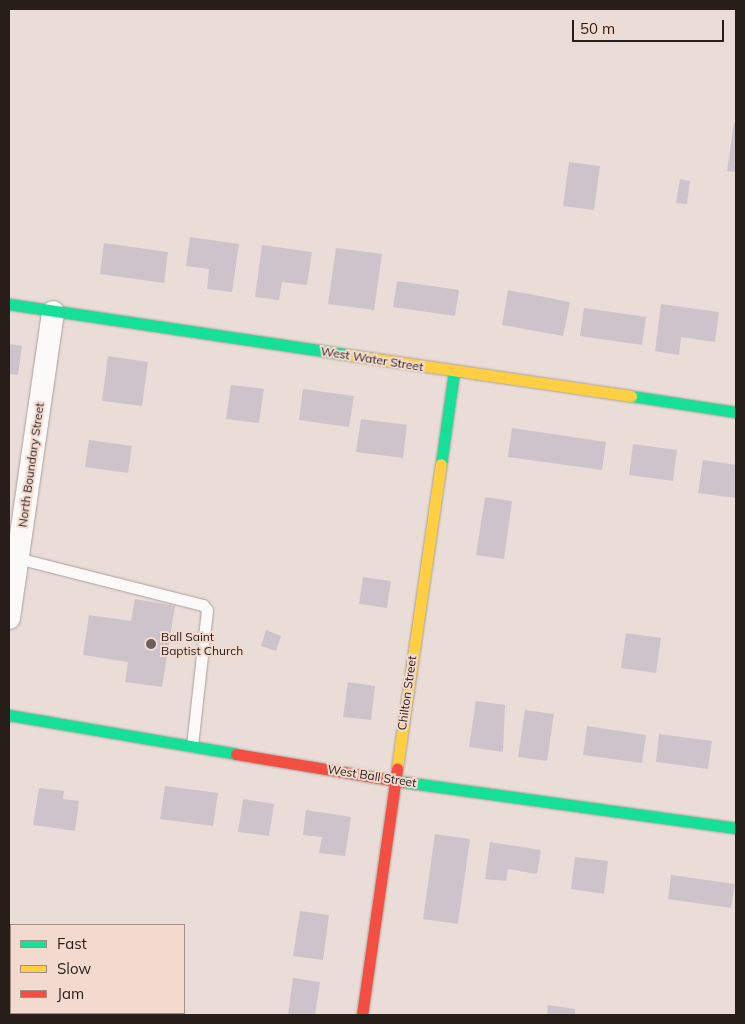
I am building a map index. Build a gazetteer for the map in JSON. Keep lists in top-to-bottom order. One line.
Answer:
{"streets":{"street":["West Water Street","North Boundary Street","Chilton Street","West Ball Street"]},"crossings":[["West Water Street","North Boundary Street"],["West Water Street","Chilton Street"],["Chilton Street","West Ball Street"]],"places":["Ball Saint Baptist Church"],"legend":["Fast","Slow","Jam"],"scale_bar":"50 m"}
